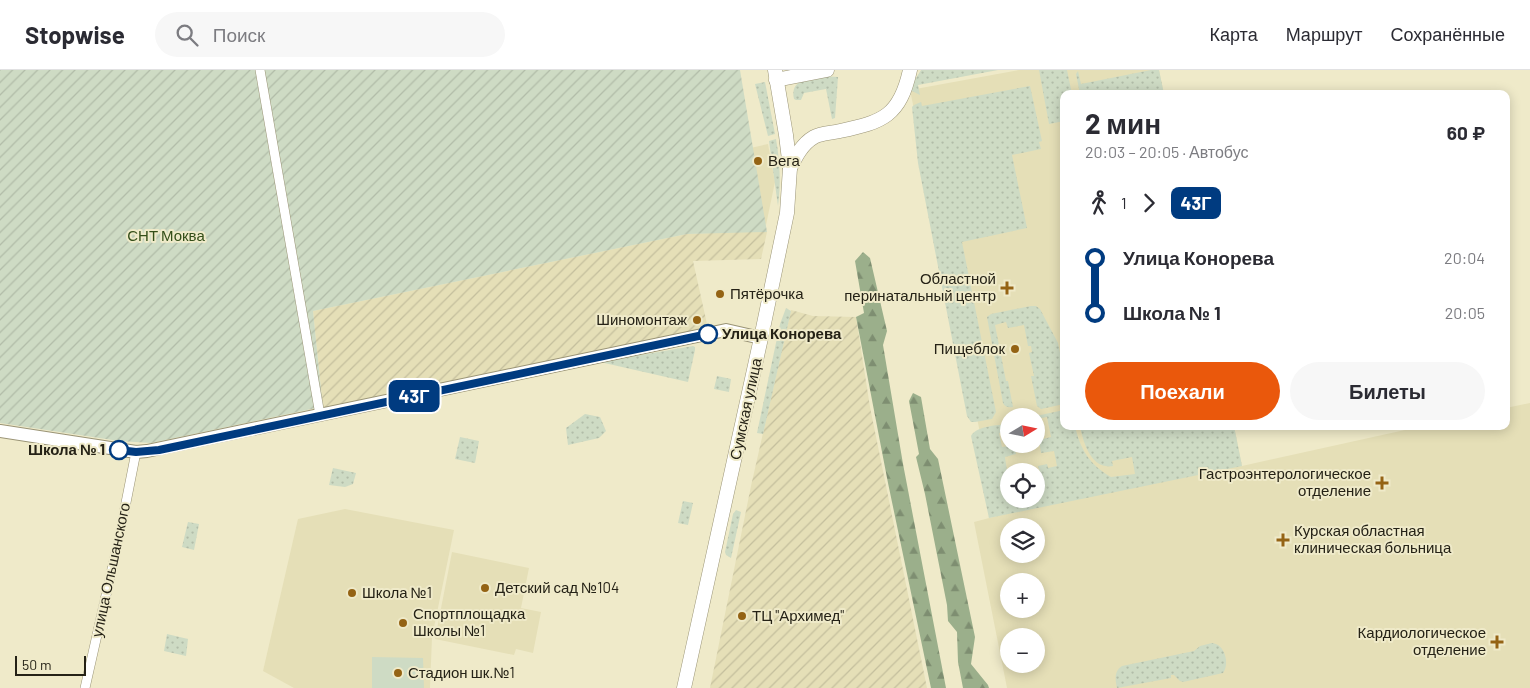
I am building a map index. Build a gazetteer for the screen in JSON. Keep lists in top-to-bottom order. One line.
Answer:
{"streets":{"main road":["Сумская улица"],"street":["улица Ольшанского"]},"parks":["СНТ Моква"],"places":{"other":["Вега","Пятёрочка","Шиномонтаж","Улица Конорева","Пищеблок","Школа № 1","Детский сад №104","Школа №1","ТЦ \"Архимед\"","Спортплощадка Школы №1","Стадион шк.№1"],"health":["Областной перинатальный центр","Гастроэнтерологическое отделение","Курская областная клиническая больница","Кардиологическое отделение"]},"lines":["bus line 43Г"],"scale_bar":"50 m","north":"right","page":{"header":"Stopwise","search":"Поиск","nav":["Карта","Маршрут","Сохранённые"],"on_map":"43Г","heading":["2 мин","20:03 – 20:05 · Автобус","60 ₽"],"legs":["1","43Г"],"list":[{"name":"Улица Конорева","value":"20:04"},{"name":"Школа № 1","value":"20:05"}],"buttons":["Поехали","Билеты"],"map_buttons":["+","−"],"scale":"50 m"}}
